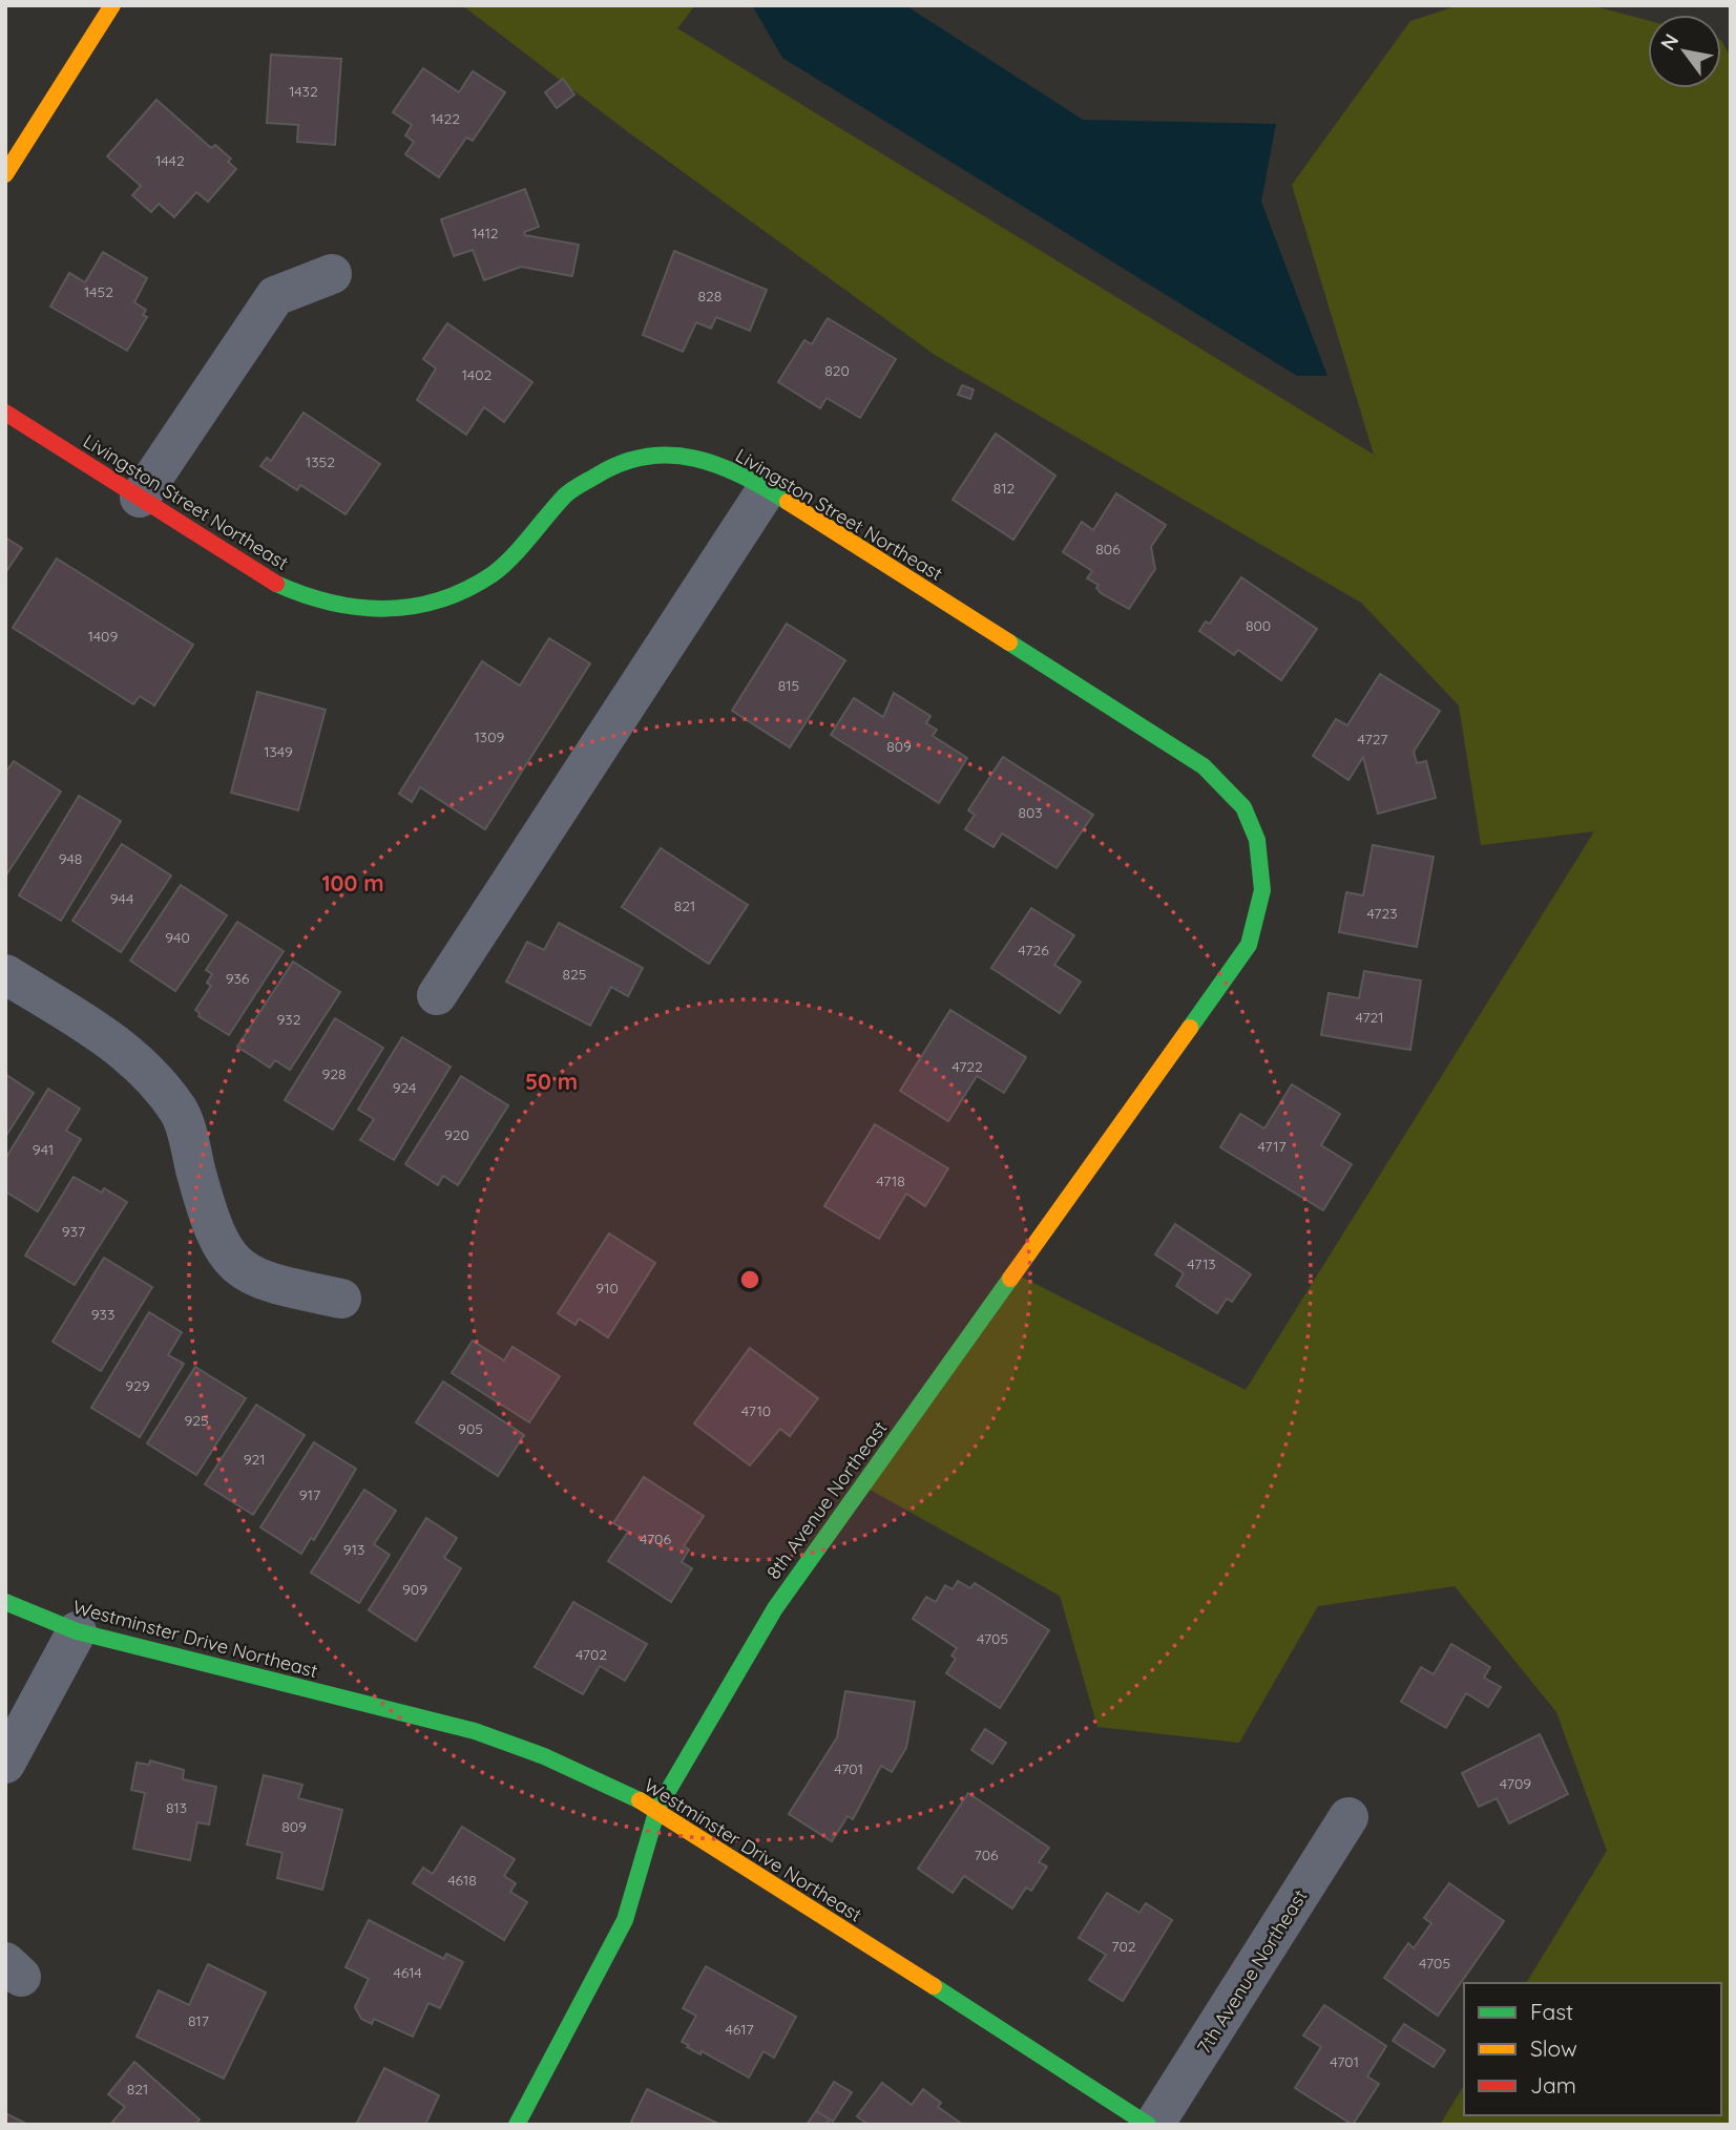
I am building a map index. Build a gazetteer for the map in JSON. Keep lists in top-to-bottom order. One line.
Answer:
{"streets":{"street":["Livingston Street Northeast","8th Avenue Northeast","Westminster Drive Northeast","7th Avenue Northeast"]},"crossings":[["Livingston Street Northeast","8th Avenue Northeast"],["8th Avenue Northeast","Westminster Drive Northeast"]],"house_numbers":["1432","1422","1442","1412","1452","828","820","1402","1352","812","806","800","1409","815","1309","4727","809","1349","803","948","944","821","4723","940","4726","825","936","4721","932","4722","928","924","920","4717","941","4718","937","4713","910","933","929","4710","925","905","921","917","4706","913","909","4705","4702","4701","4709","813","809","706","4618","702","4705","4614","817","4617","4701","821"],"legend":["Fast","Slow","Jam"],"north":"top left","rings":["100 m","50 m"]}
